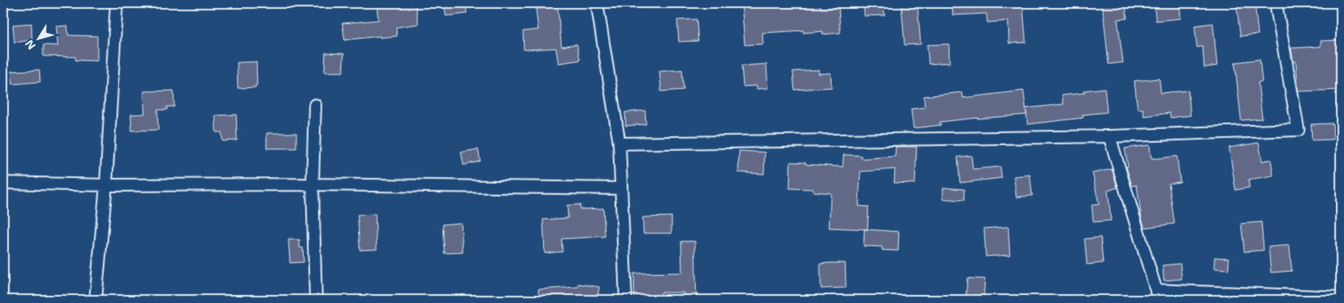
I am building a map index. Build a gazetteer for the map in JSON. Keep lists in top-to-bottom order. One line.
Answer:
{"north":"bottom left"}
